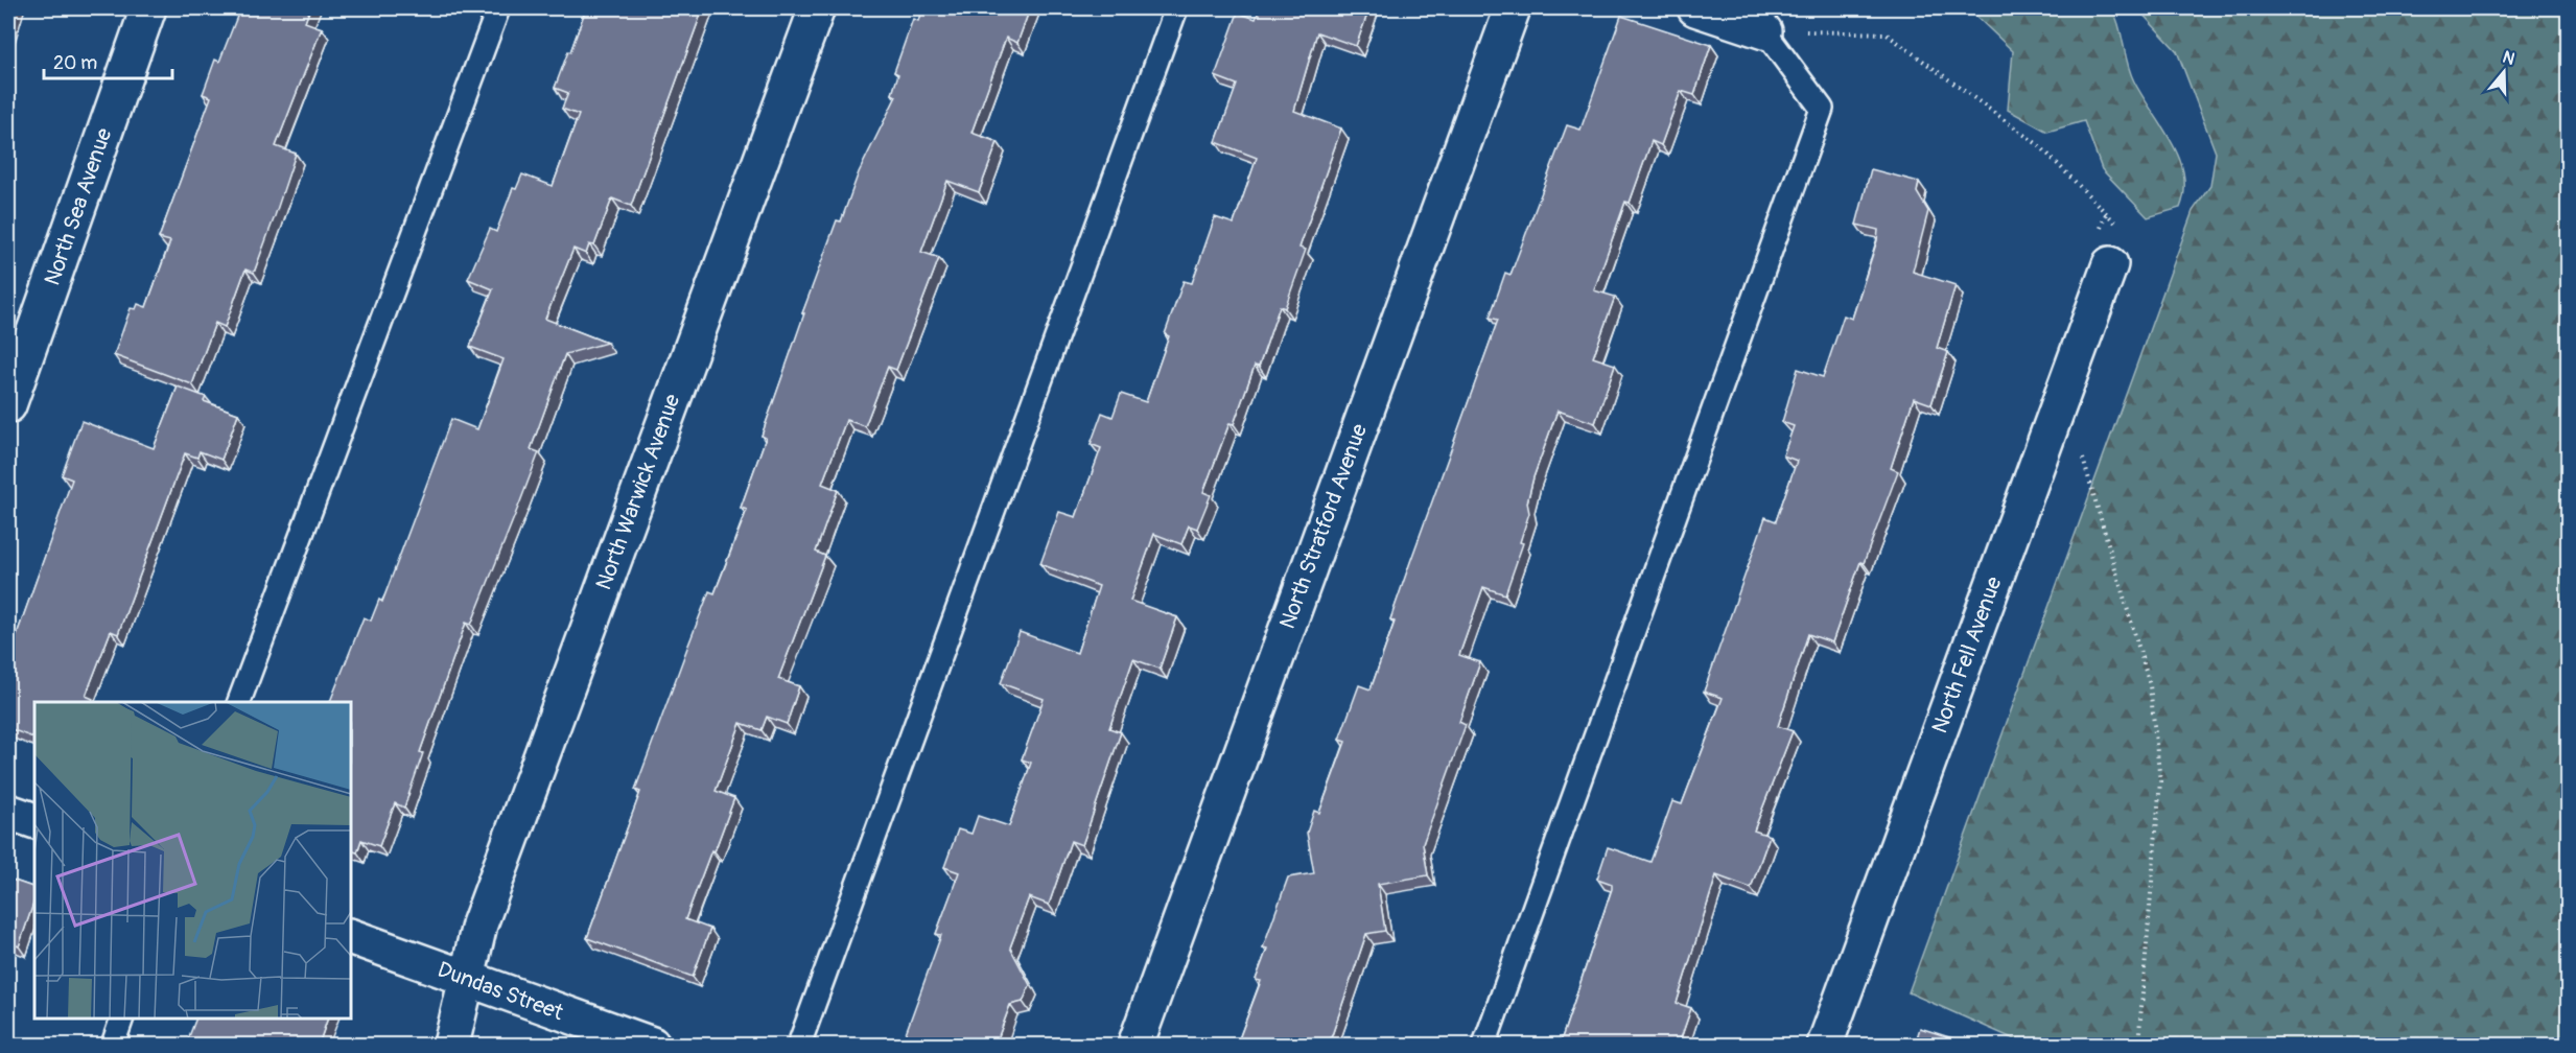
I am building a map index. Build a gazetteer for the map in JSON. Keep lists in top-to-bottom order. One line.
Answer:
{"streets":{"street":["North Sea Avenue","North Warwick Avenue","North Stratford Avenue","North Fell Avenue","Dundas Street"]},"crossings":[["North Warwick Avenue","Dundas Street"]],"scale_bar":"20 m","north":"top"}
